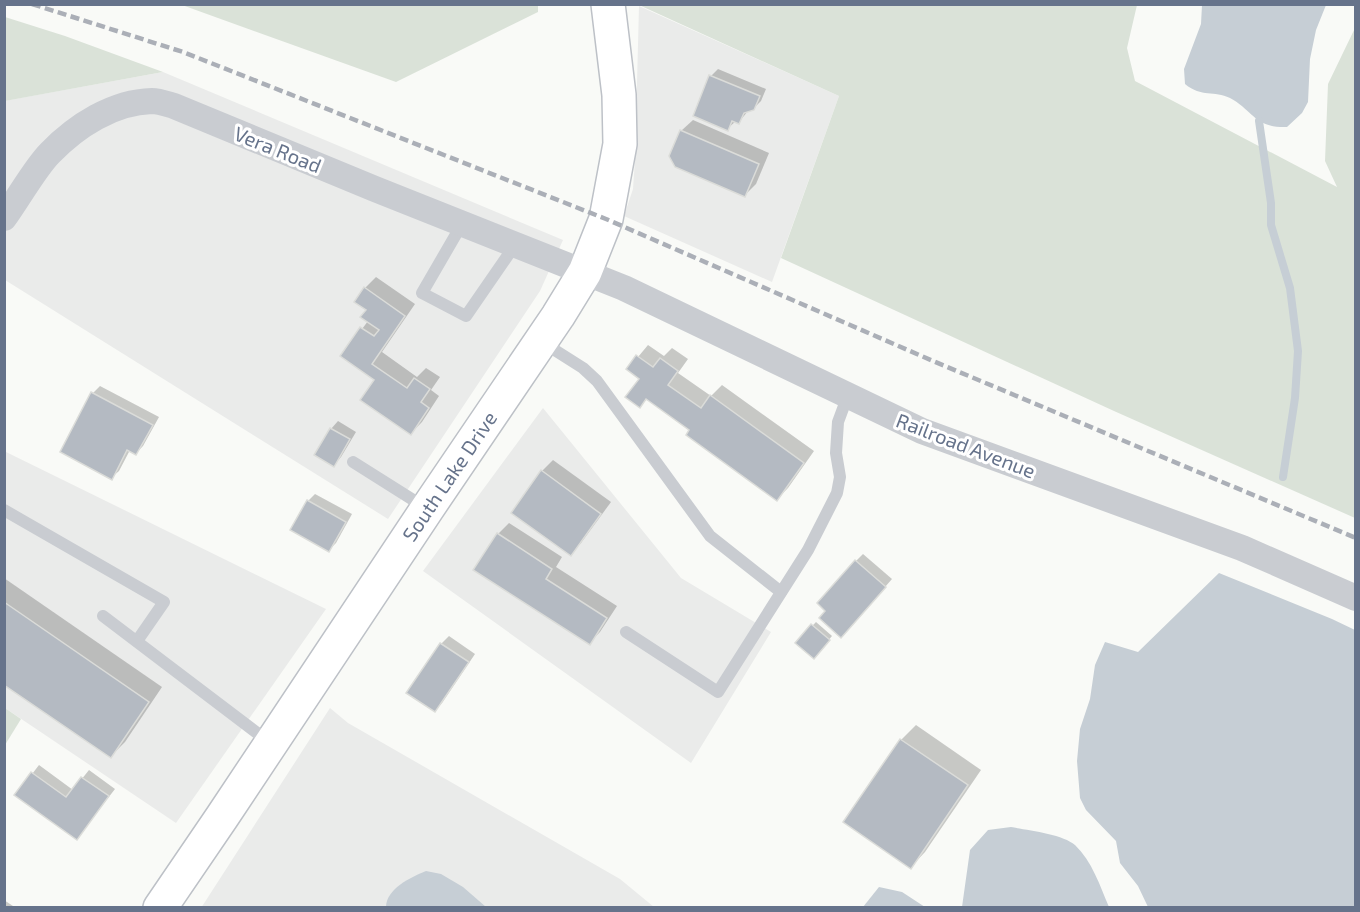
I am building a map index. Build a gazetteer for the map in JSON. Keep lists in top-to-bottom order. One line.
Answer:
{"streets":{"main road":["South Lake Drive"],"street":["Vera Road","Railroad Avenue"]},"crossings":[["Vera Road","Railroad Avenue"],["Vera Road","South Lake Drive"],["Railroad Avenue","South Lake Drive"]]}
